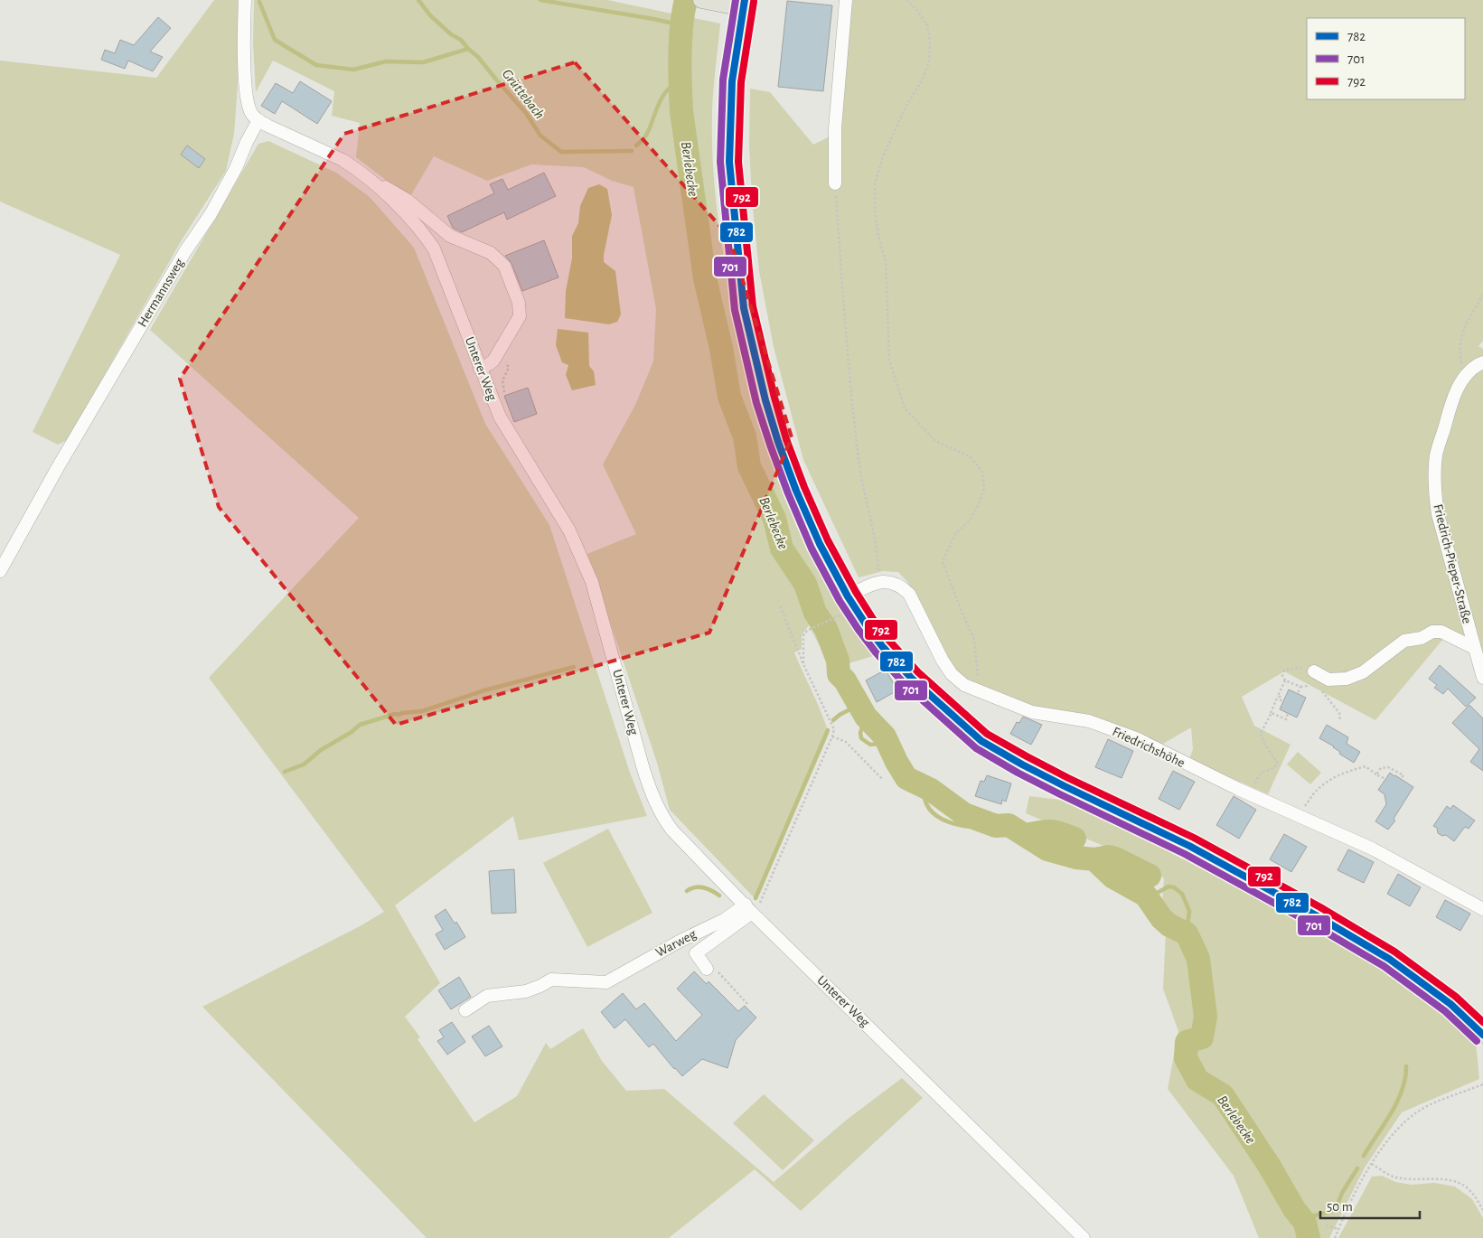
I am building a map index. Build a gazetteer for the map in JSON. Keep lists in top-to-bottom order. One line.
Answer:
{"streets":{"street":["Hermannsweg","Unterer Weg","Friedrich-Pieper-Straße","Friedrichshöhe","Warweg"]},"crossings":[["Hermannsweg","Unterer Weg"],["Unterer Weg","Warweg"]],"water":["Grüttebach","Berlebecke"],"lines":["transit line 782","transit line 701","transit line 792"],"legend":["782","701","792"],"scale_bar":"50 m"}
